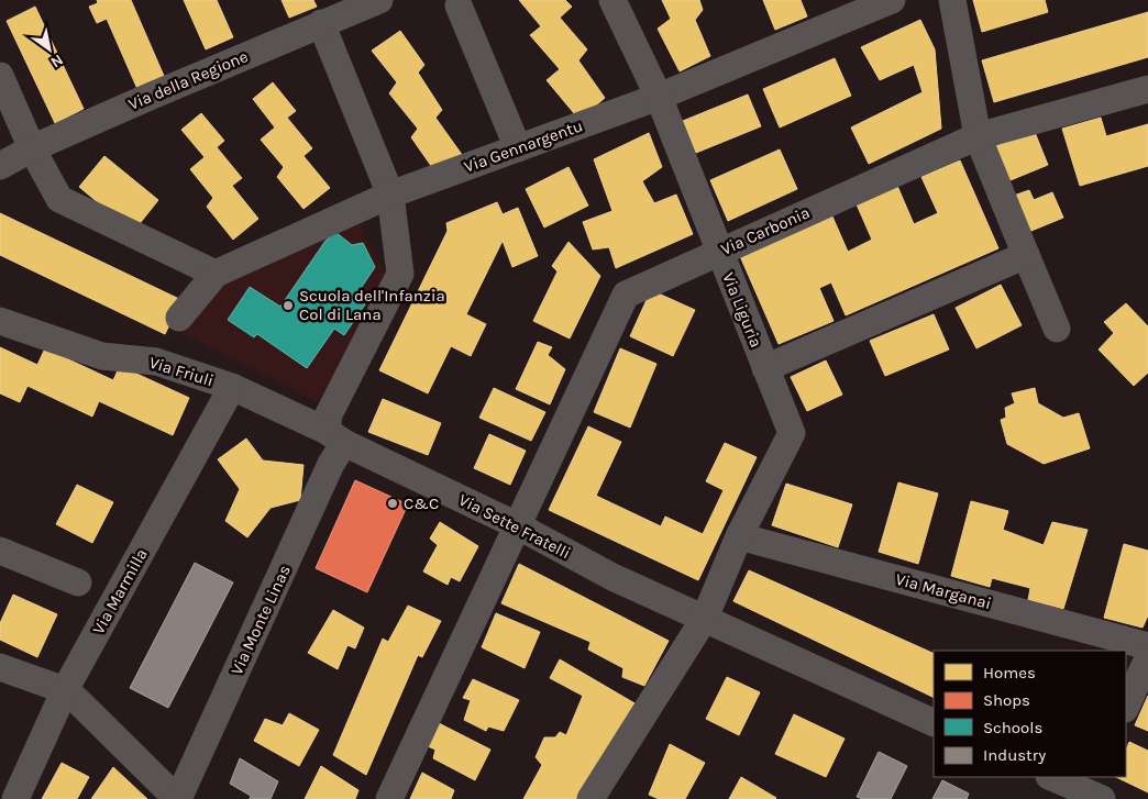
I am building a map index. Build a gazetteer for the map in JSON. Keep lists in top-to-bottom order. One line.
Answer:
{"streets":{"street":["Via della Regione","Via Gennargentu","Via Carbonia","Via Liguria","Via Friuli","Via Sette Fratelli","Via Marmilla","Via Marganai","Via Monte Linas"]},"crossings":[["Via Gennargentu","Via Liguria"],["Via Carbonia","Via Liguria"],["Via Carbonia","Via Sette Fratelli"],["Via Liguria","Via Sette Fratelli"],["Via Liguria","Via Marganai"],["Via Friuli","Via Sette Fratelli"],["Via Friuli","Via Marmilla"],["Via Friuli","Via Monte Linas"],["Via Sette Fratelli","Via Monte Linas"]],"places":["Scuola dell'Infanzia Col di Lana","C&C"],"legend":["Homes","Shops","Schools","Industry"],"north":"bottom right"}
